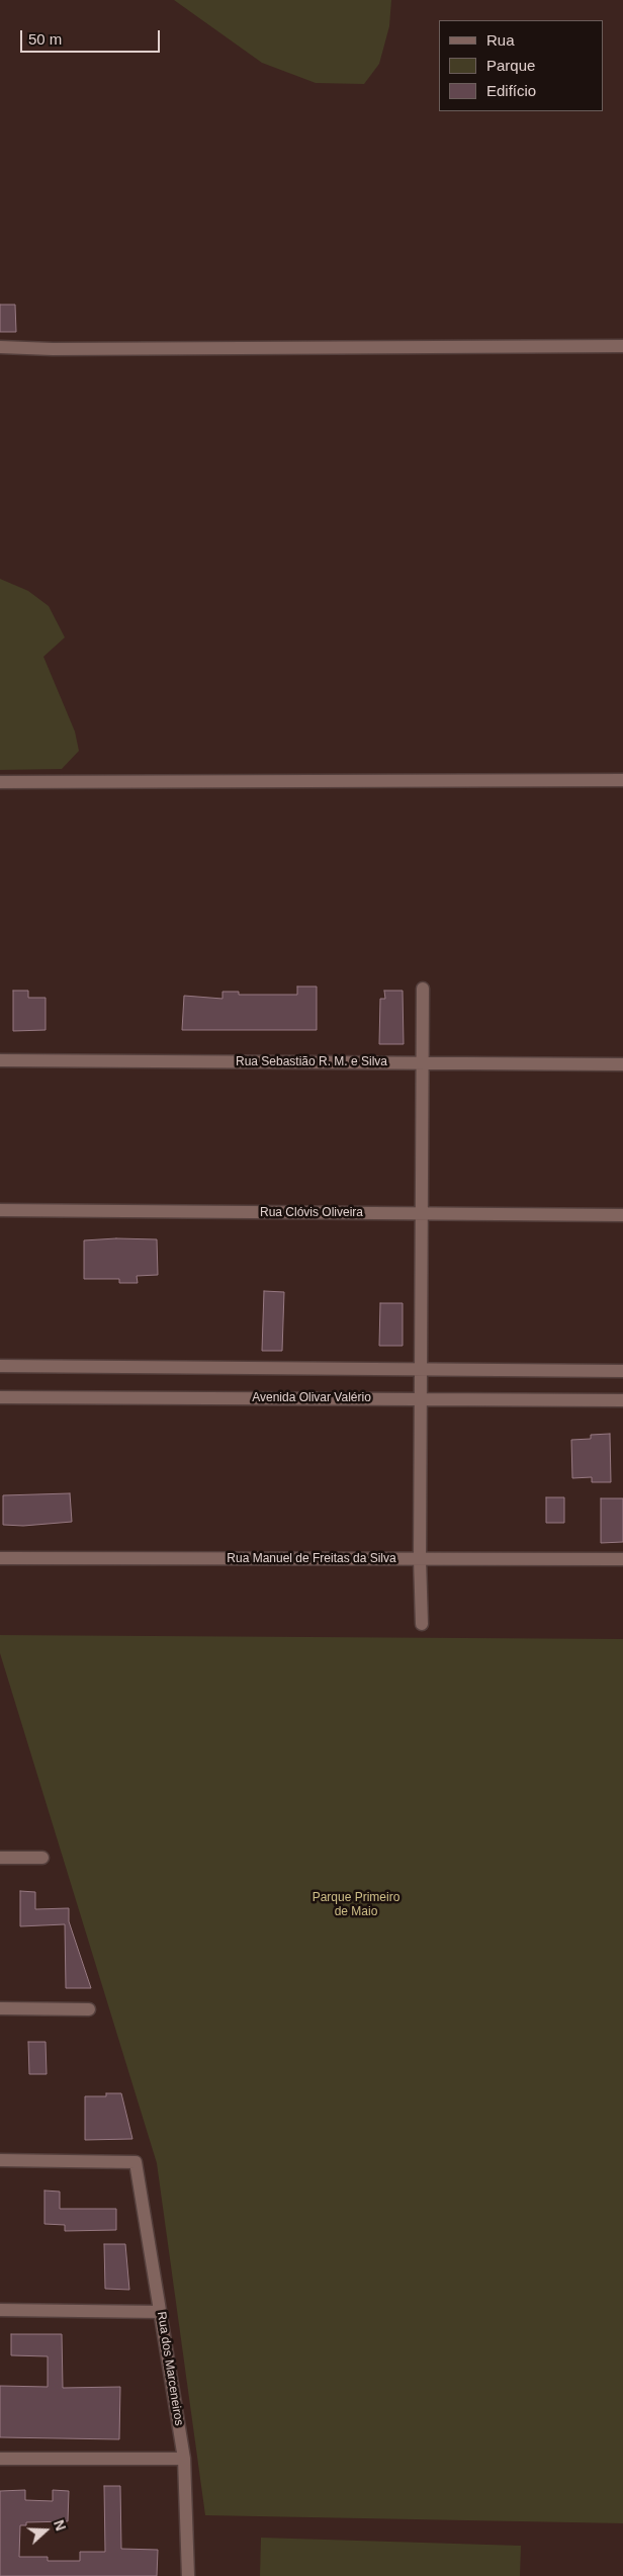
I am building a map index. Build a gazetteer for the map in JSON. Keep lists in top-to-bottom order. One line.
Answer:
{"streets":{"street":["Rua Sebastião R. M. e Silva","Rua Clóvis Oliveira","Avenida Olivar Valério","Rua Manuel de Freitas da Silva","Rua dos Marceneiros"]},"parks":["Parque Primeiro de Maio"],"legend":["Rua","Parque","Edifício"],"scale_bar":"50 m","north":"right"}
